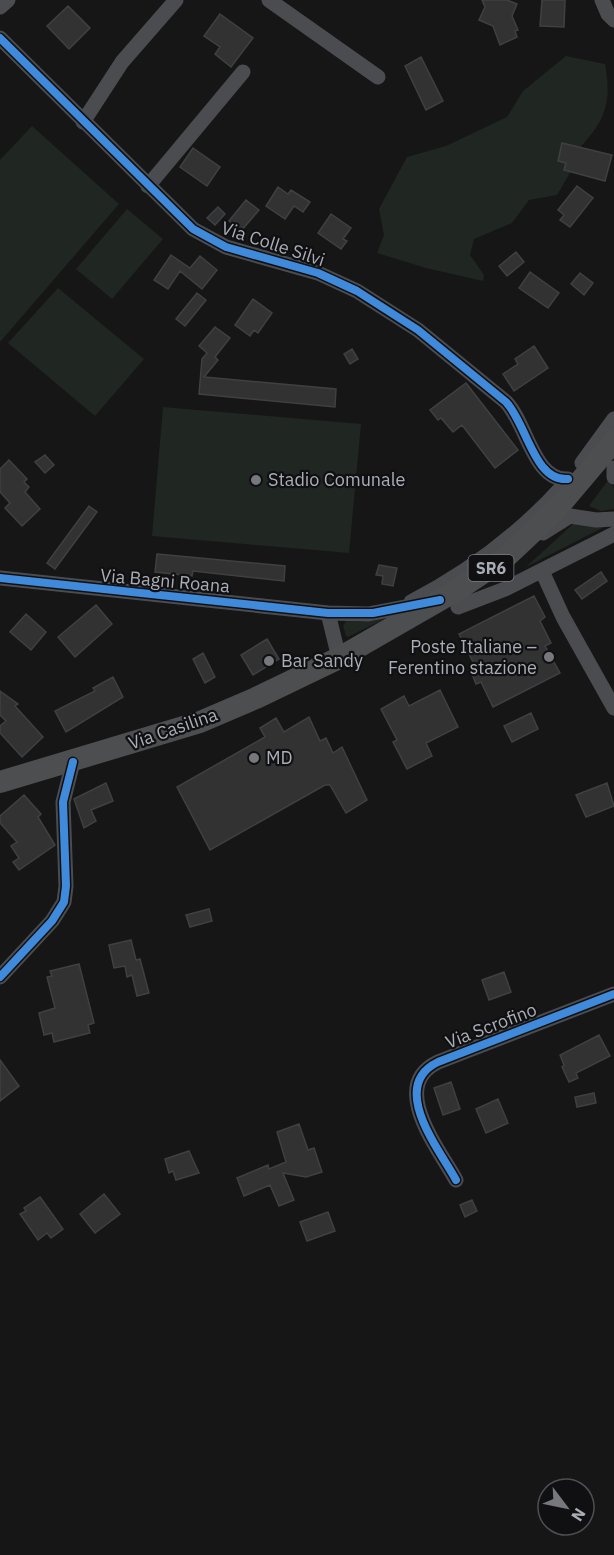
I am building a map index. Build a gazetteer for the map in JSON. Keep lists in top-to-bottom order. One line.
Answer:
{"streets":{"main road":["SR6","Via Casilina"],"street":["Via Colle Silvi","Via Bagni Roana","Via Scrofino"]},"crossings":[["Via Bagni Roana","Via Casilina"]],"places":["Stadio Comunale","Poste Italiane – Ferentino stazione","Bar Sandy","MD"],"north":"bottom right"}
